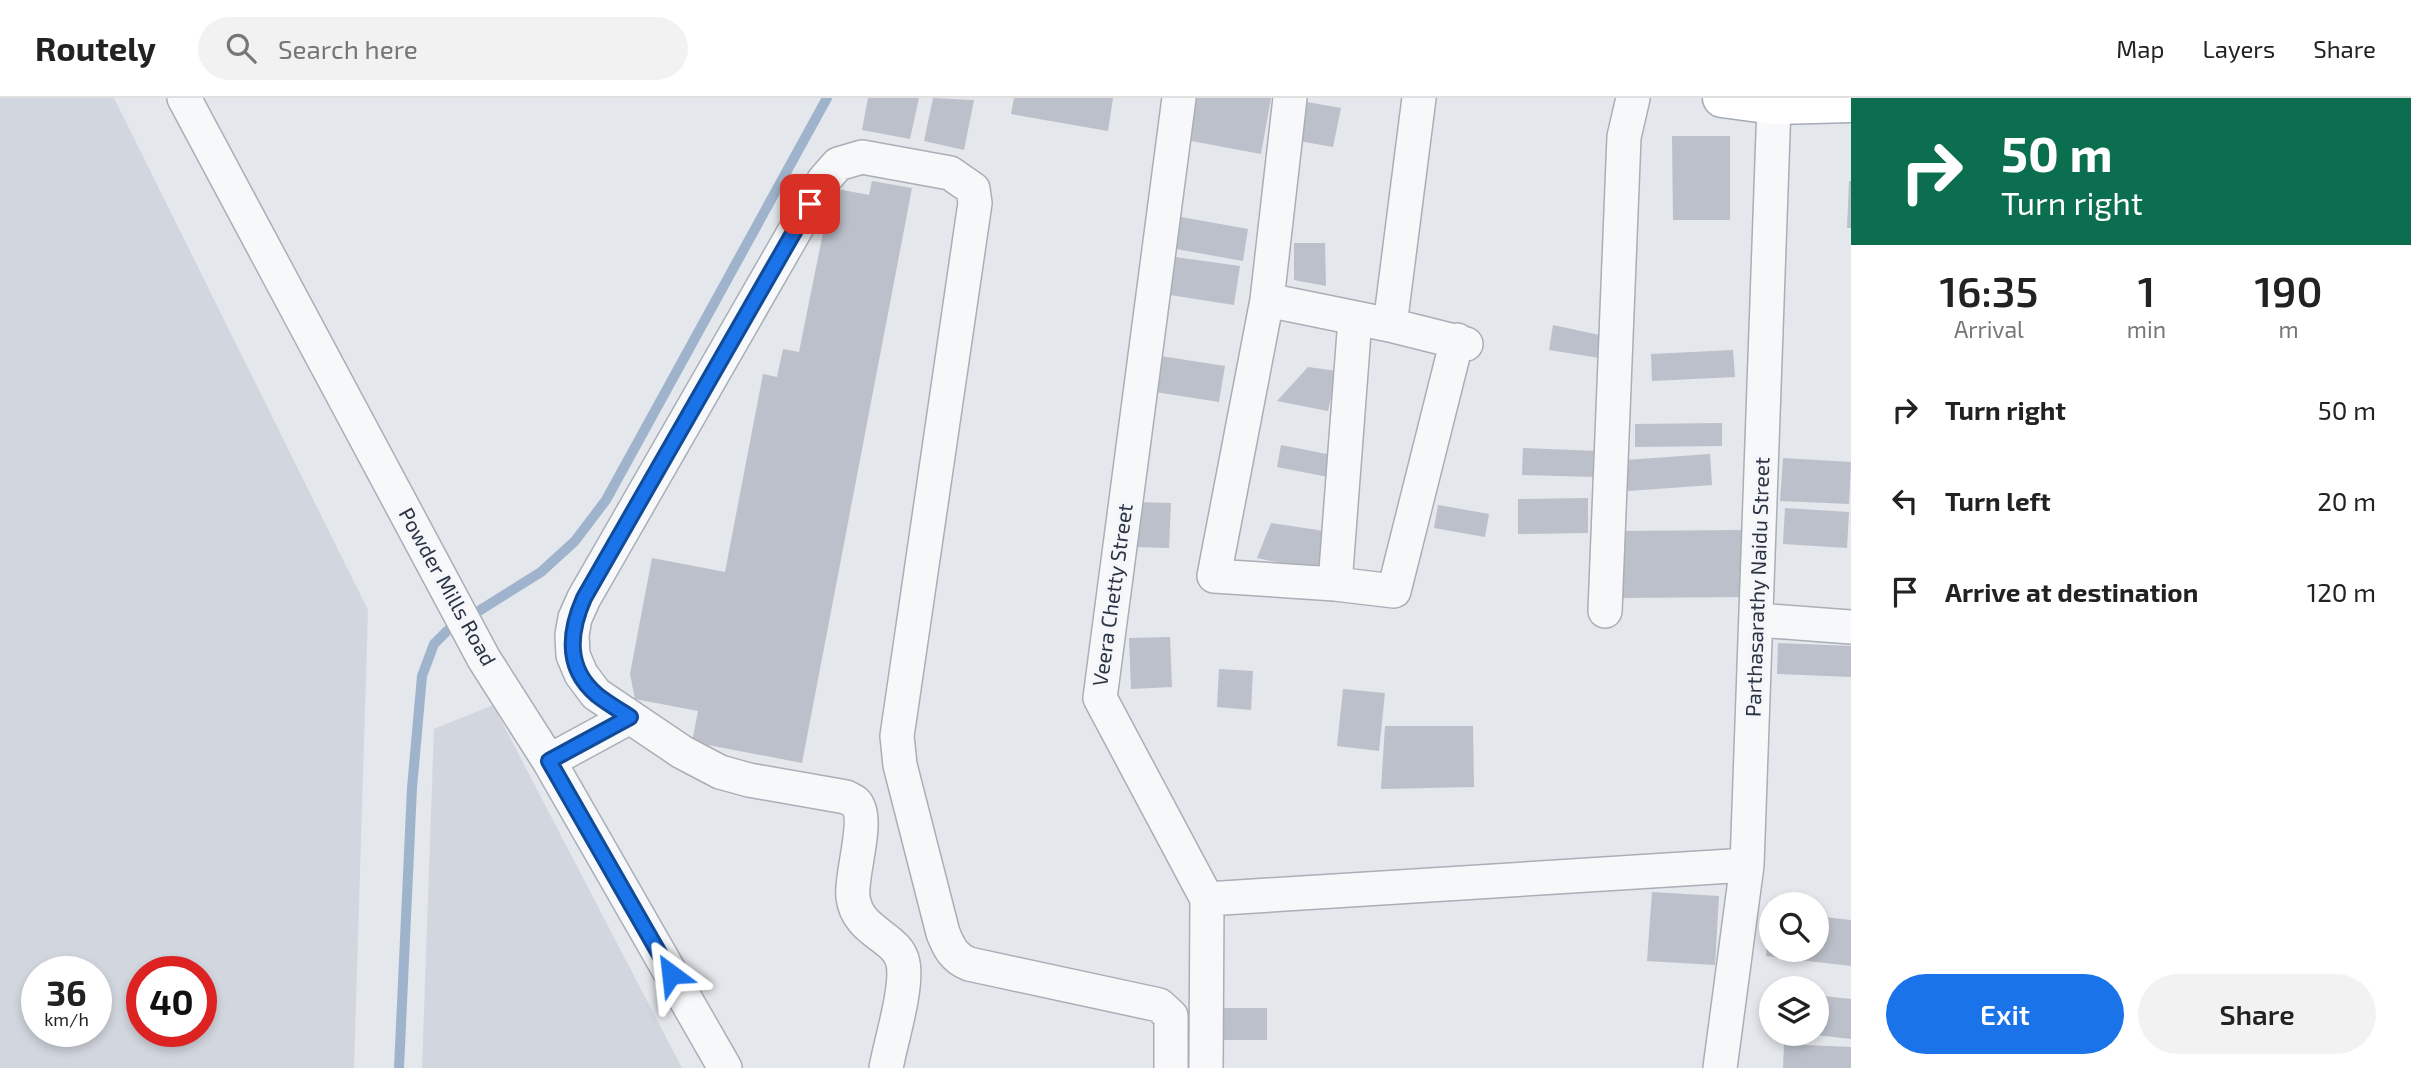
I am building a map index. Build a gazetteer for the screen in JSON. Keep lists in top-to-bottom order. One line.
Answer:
{"streets":{"street":["Powder Mills Road","Parthasarathy Naidu Street","Veera Chetty Street"]},"page":{"header":"Routely","search":"Search here","nav":["Map","Layers","Share"],"turn":["50 m","Turn right"],"eta":["16:35","Arrival","1","min","190","m"],"list":[{"name":"Turn right","value":"50 m"},{"name":"Turn left","value":"20 m"},{"name":"Arrive at destination","value":"120 m"}],"speed":"36 km/h","limit":"40","buttons":["Exit","Share"]}}
